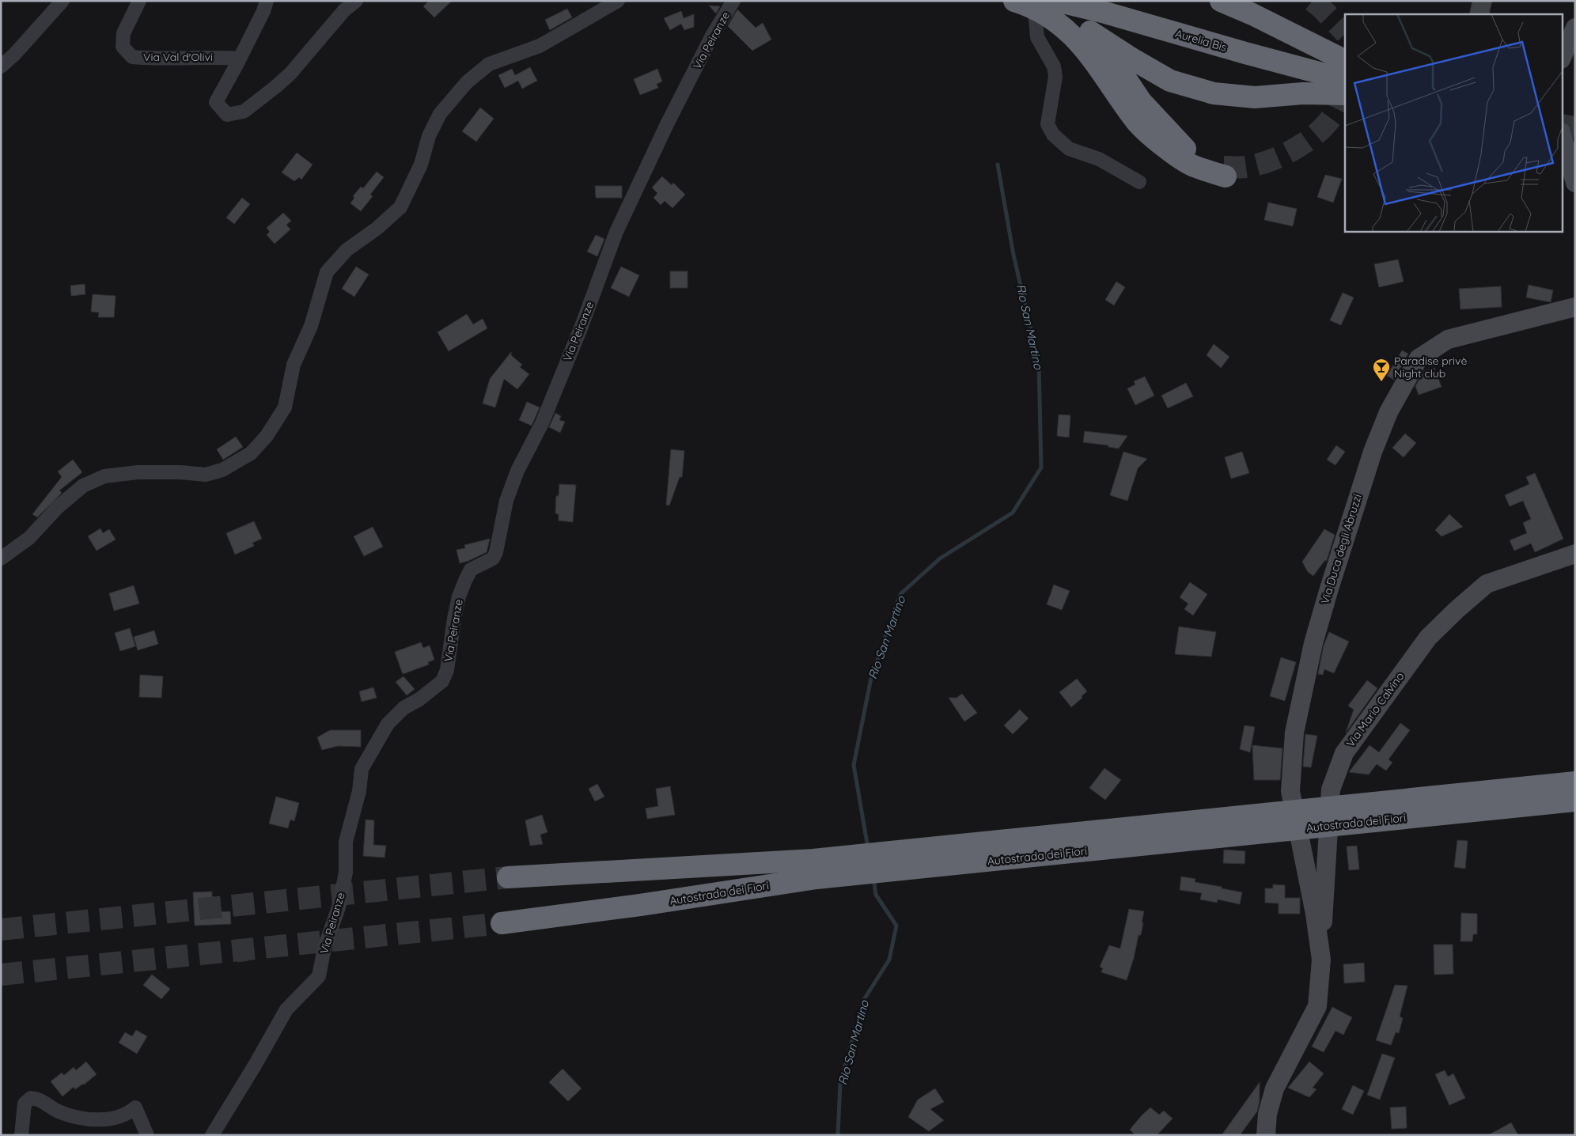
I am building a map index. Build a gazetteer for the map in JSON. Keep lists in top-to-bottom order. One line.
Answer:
{"streets":{"highway":["Aurelia Bis","Autostrada dei Fiori"],"street":["Via Peiranze","Via Val d'Olivi","Via Duca degli Abruzzi","Via Mario Calvino"]},"crossings":[["Via Duca degli Abruzzi","Via Mario Calvino"]],"water":["Rio San Martino"],"places":{"bar":["Paradise privè Night club"]}}
